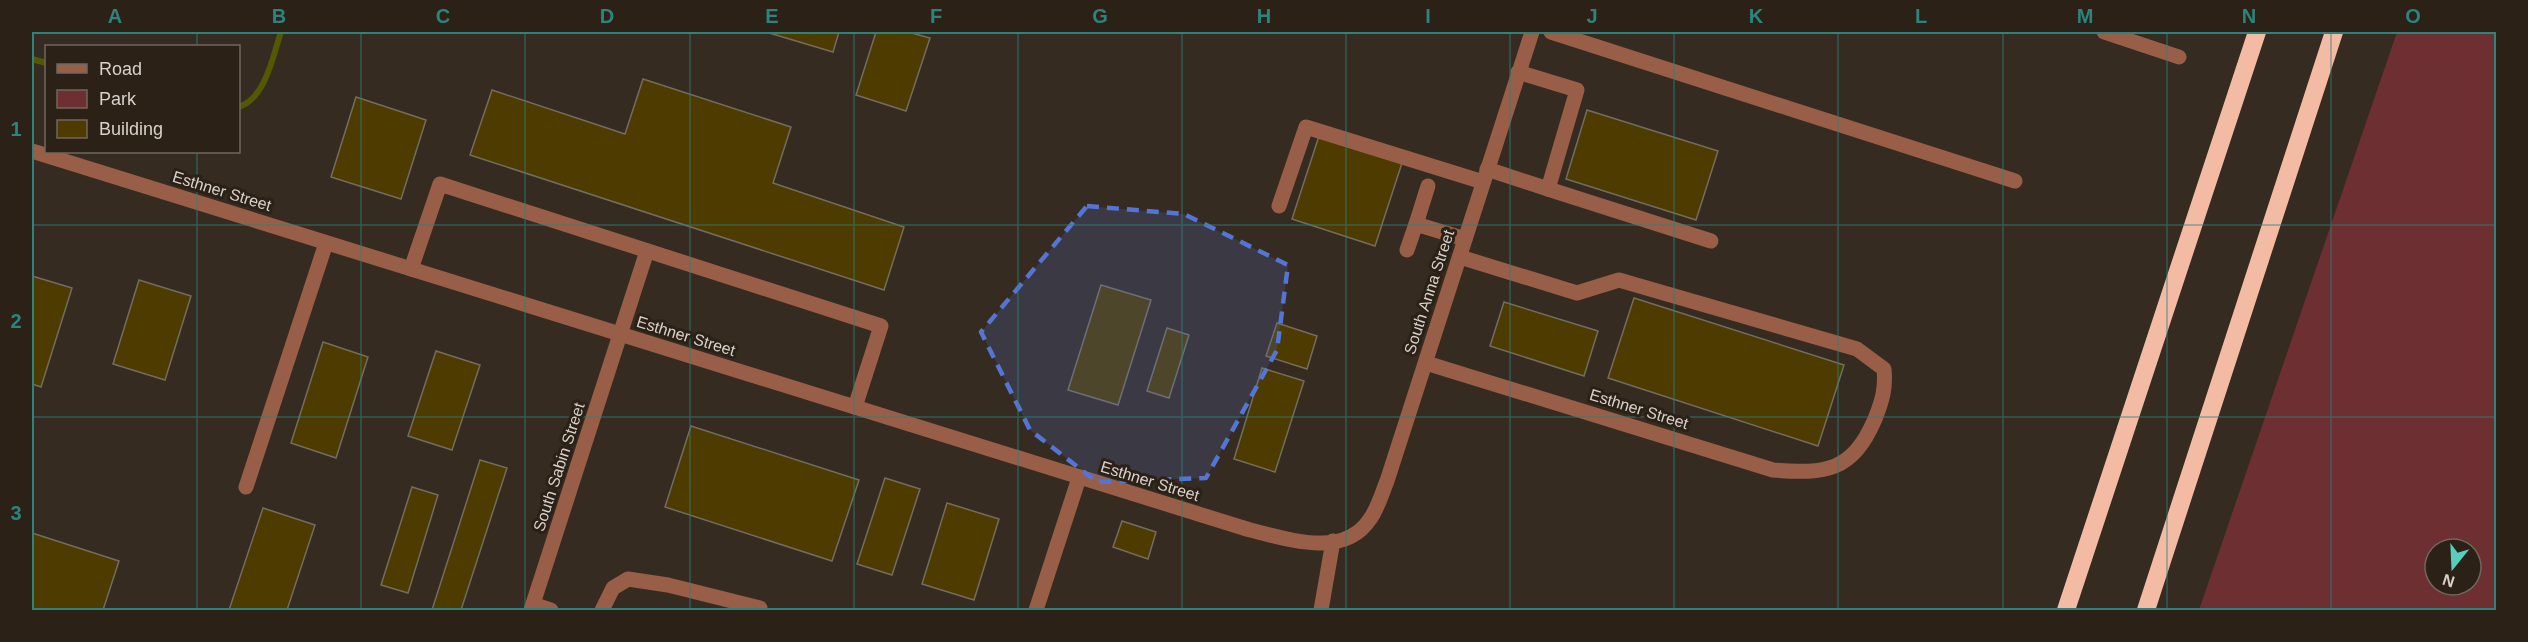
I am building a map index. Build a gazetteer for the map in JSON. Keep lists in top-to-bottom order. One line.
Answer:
{"streets":{"street":["Esthner Street","South Anna Street","South Sabin Street"]},"crossings":[["Esthner Street","South Anna Street"],["Esthner Street","South Sabin Street"]],"legend":["Road","Park","Building"],"north":"bottom","grid":{"columns":["A","B","C","D","E","F","G","H","I","J","K","L","M","N","O"],"rows":["1","2","3"]}}
